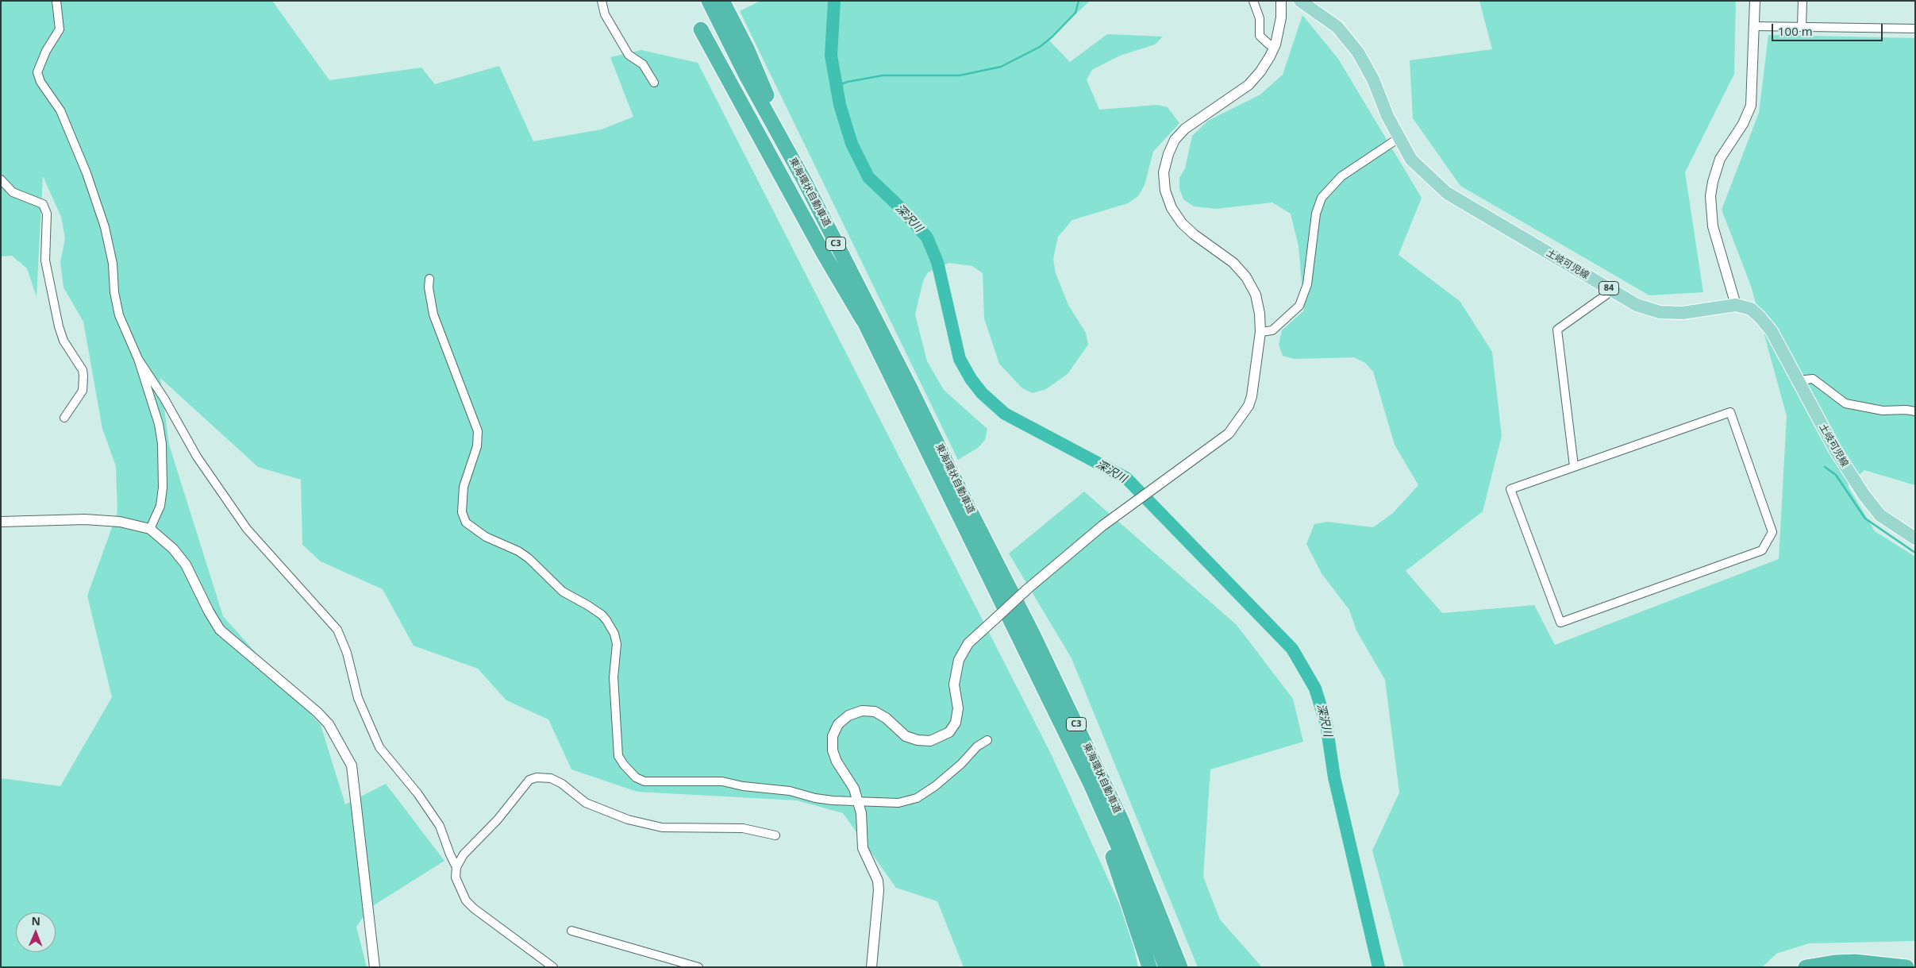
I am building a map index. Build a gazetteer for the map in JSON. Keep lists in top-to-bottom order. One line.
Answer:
{"streets":{"highway":["東海環状自動車道","C3"],"main road":["土岐可児線","84"]},"crossings":[["東海環状自動車道","C3"]],"water":["深沢川"],"scale_bar":"100 m","north":"top"}
